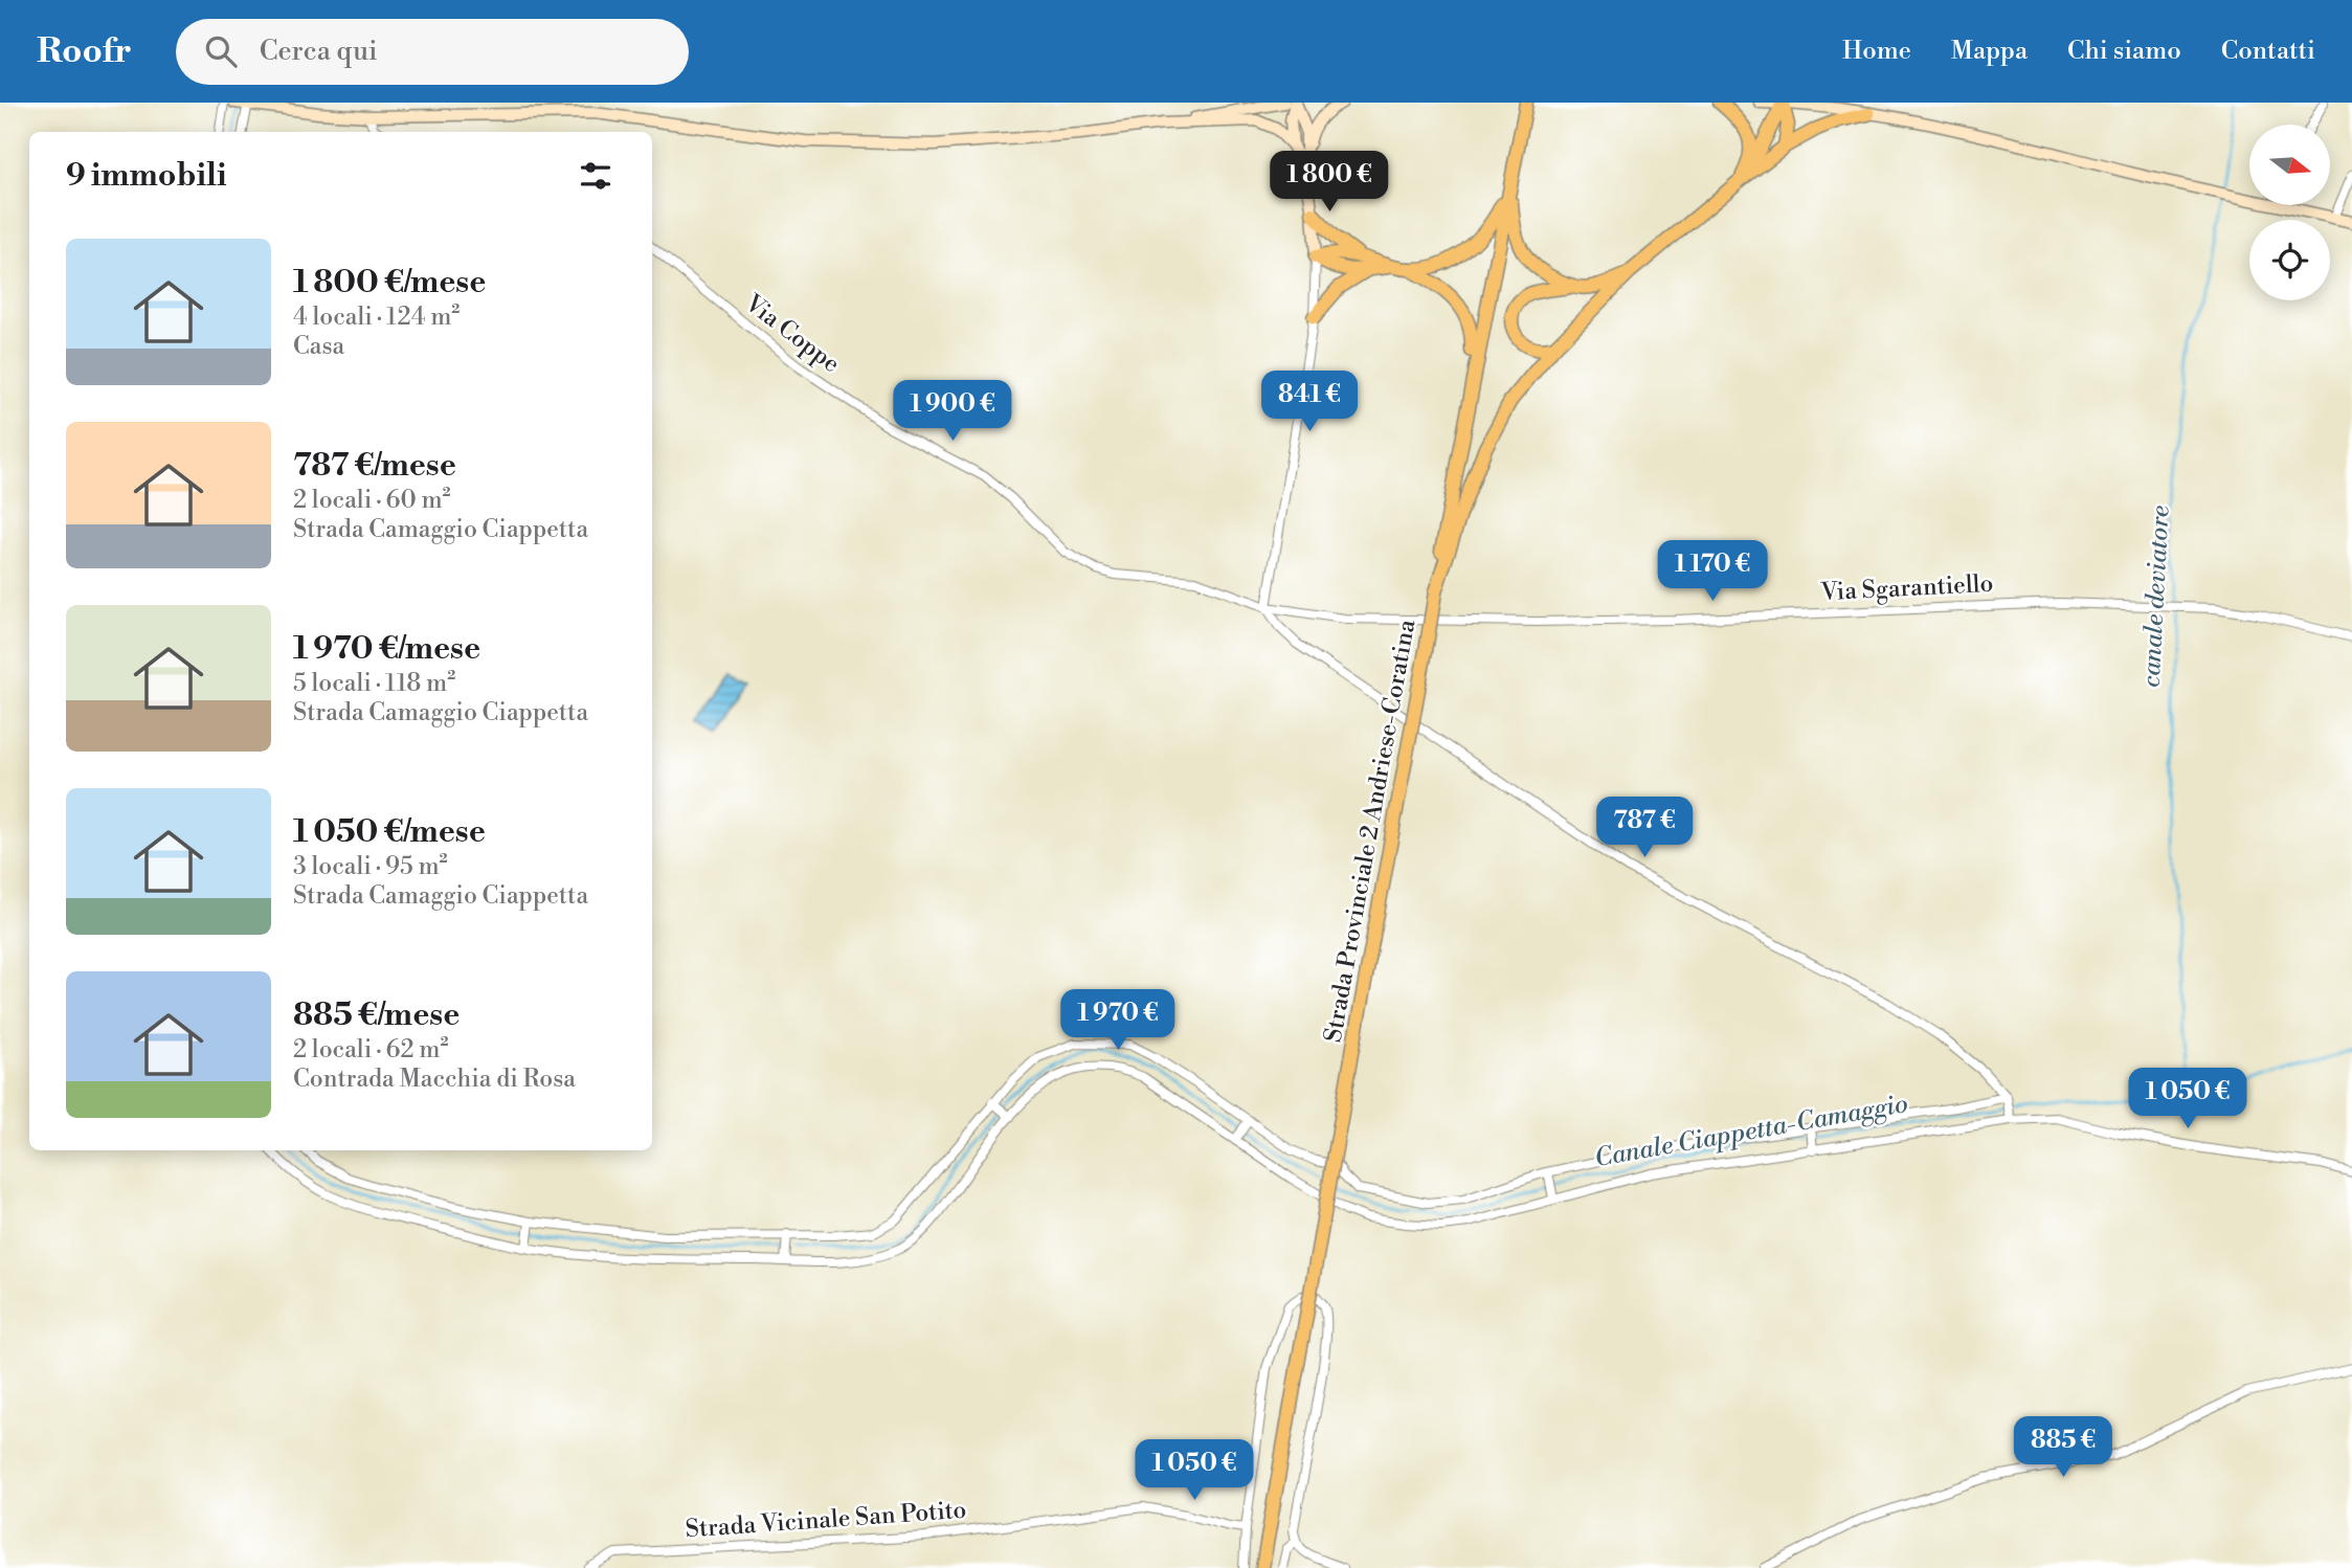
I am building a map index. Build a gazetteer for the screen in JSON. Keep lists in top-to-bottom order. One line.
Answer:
{"streets":{"main road":["Strada Provinciale 2 Andriese-Coratina"],"street":["Via Coppe","Via Sgarantiello","Strada Vicinale San Potito"]},"crossings":[["Via Coppe","Via Sgarantiello"]],"water":["canale deviatore","Canale Ciappetta-Camaggio"],"north":"right","page":{"header":"Roofr","search":"Cerca qui","nav":["Home","Mappa","Chi siamo","Contatti"],"heading":"9 immobili","price":["1 800 €","841 €","1 900 €","1 170 €","787 €","1 970 €","1 050 €","885 €","1 050 €"],"list":[{"name":"1 800 €/mese","note":"4 locali · 124 m² · Casa"},{"name":"787 €/mese","note":"2 locali · 60 m² · Strada Camaggio Ciappetta"},{"name":"1 970 €/mese","note":"5 locali · 118 m² · Strada Camaggio Ciappetta"},{"name":"1 050 €/mese","note":"3 locali · 95 m² · Strada Camaggio Ciappetta"},{"name":"885 €/mese","note":"2 locali · 62 m² · Contrada Macchia di Rosa"}]}}
